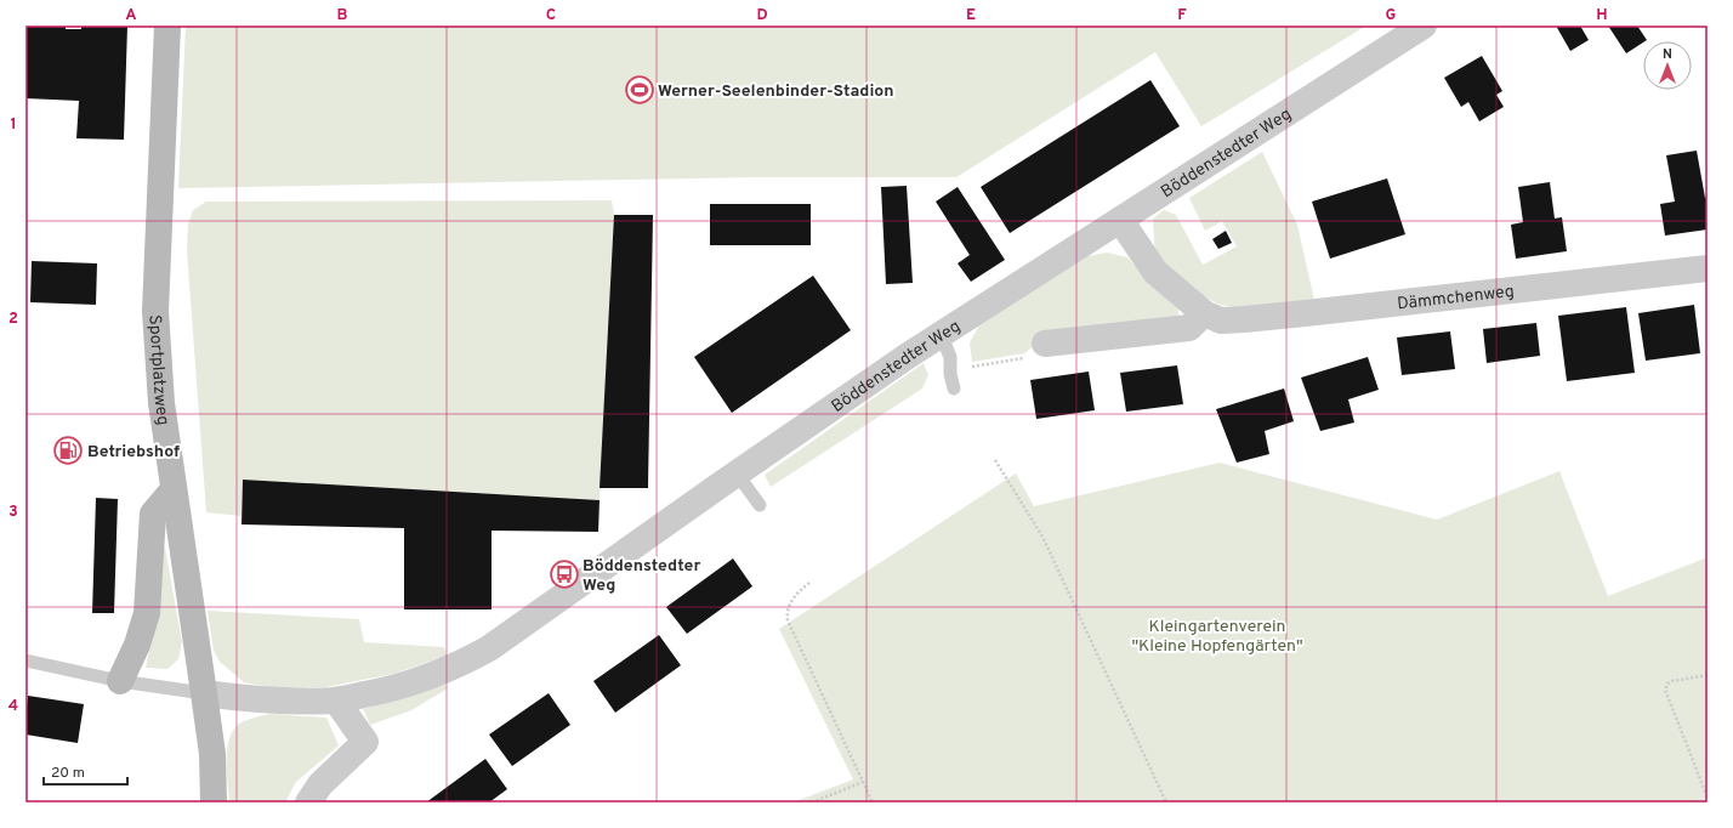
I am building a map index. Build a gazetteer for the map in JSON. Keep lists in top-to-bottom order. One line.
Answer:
{"streets":{"street":["Böddenstedter Weg","Dämmchenweg","Sportplatzweg"]},"crossings":[["Böddenstedter Weg","Dämmchenweg"],["Böddenstedter Weg","Sportplatzweg"]],"parks":["Kleingartenverein \"Kleine Hopfengärten\""],"places":{"sports":["Werner-Seelenbinder-Stadion"],"fuel station":["Betriebshof"],"bus stop":["Böddenstedter Weg"]},"scale_bar":"20 m","north":"top","grid":{"columns":["A","B","C","D","E","F","G","H"],"rows":["1","2","3","4"]}}
